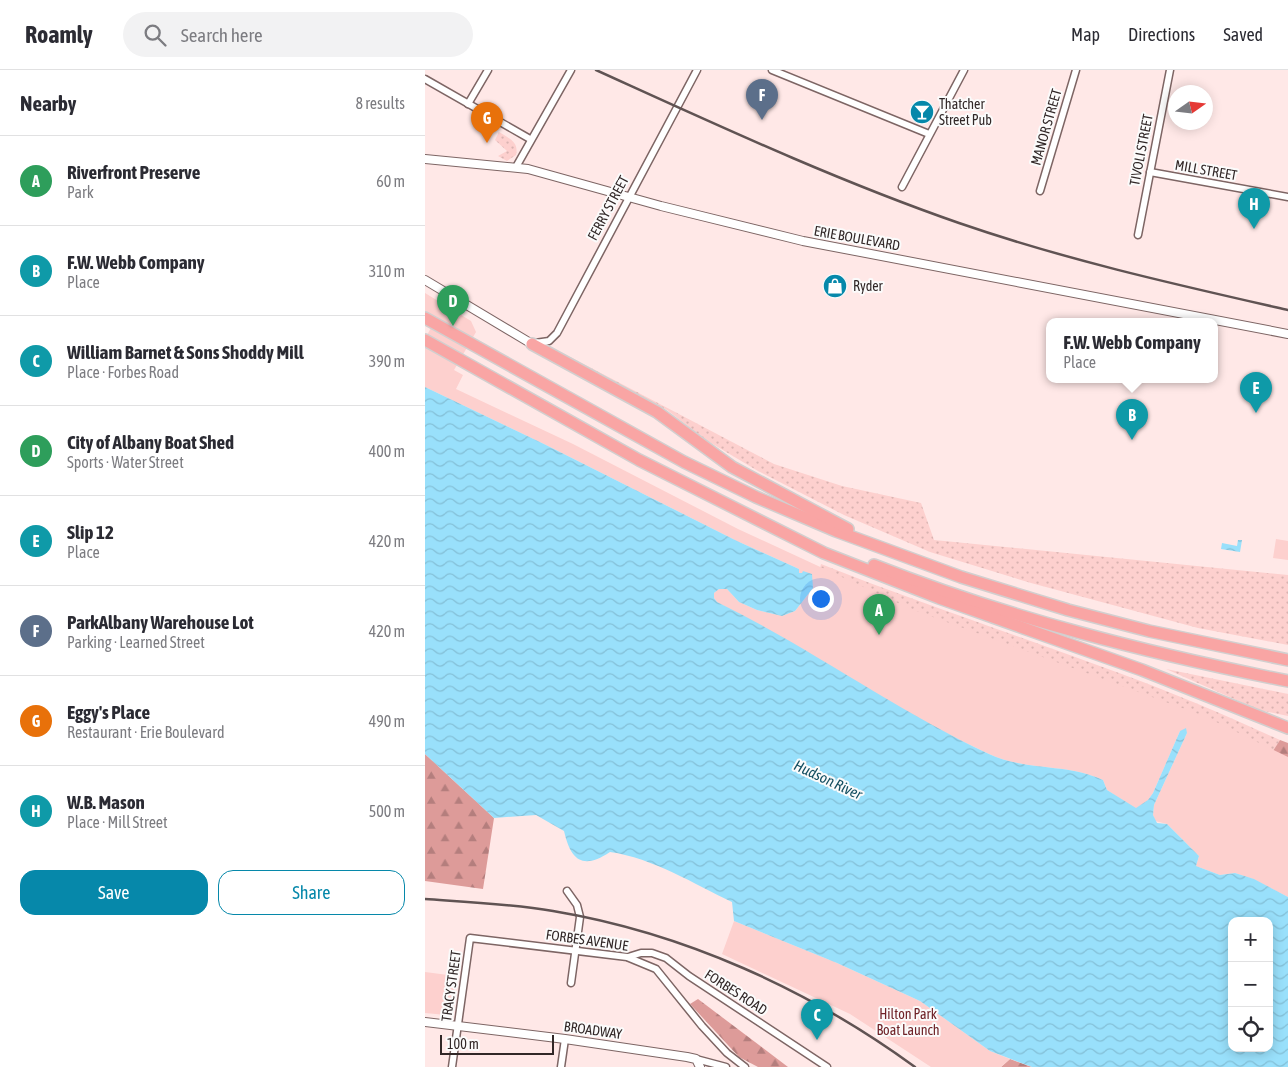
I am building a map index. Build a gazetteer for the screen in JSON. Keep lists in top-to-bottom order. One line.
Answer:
{"streets":{"street":["MANOR STREET","TIVOLI STREET","MILL STREET","FERRY STREET","ERIE BOULEVARD","FORBES AVENUE","TRACY STREET","FORBES ROAD","BROADWAY"]},"crossings":[["TIVOLI STREET","MILL STREET"],["FERRY STREET","ERIE BOULEVARD"],["FORBES AVENUE","TRACY STREET"],["FORBES AVENUE","FORBES ROAD"],["TRACY STREET","BROADWAY"]],"water":["Hudson River"],"parks":["Hilton Park Boat Launch"],"places":{"bar":["Thatcher Street Pub"],"shop":["Ryder"]},"scale_bar":"100 m","north":"right","page":{"header":"Roamly","search":"Search here","nav":["Map","Directions","Saved"],"heading":["Nearby","8 results"],"pins":["F","G","H","D","E","B","A","C"],"list":[{"mark":"A","name":"Riverfront Preserve","note":"Park","value":"60 m"},{"mark":"B","name":"F.W. Webb Company","note":"Place","value":"310 m"},{"mark":"C","name":"William Barnet & Sons Shoddy Mill","note":"Place · Forbes Road","value":"390 m"},{"mark":"D","name":"City of Albany Boat Shed","note":"Sports · Water Street","value":"400 m"},{"mark":"E","name":"Slip 12","note":"Place","value":"420 m"},{"mark":"F","name":"ParkAlbany Warehouse Lot","note":"Parking · Learned Street","value":"420 m"},{"mark":"G","name":"Eggy's Place","note":"Restaurant · Erie Boulevard","value":"490 m"},{"mark":"H","name":"W.B. Mason","note":"Place · Mill Street","value":"500 m"}],"popup":["F.W. Webb Company","Place"],"buttons":["Save","Share"],"map_buttons":["+","−"],"scale":"100 m"}}
